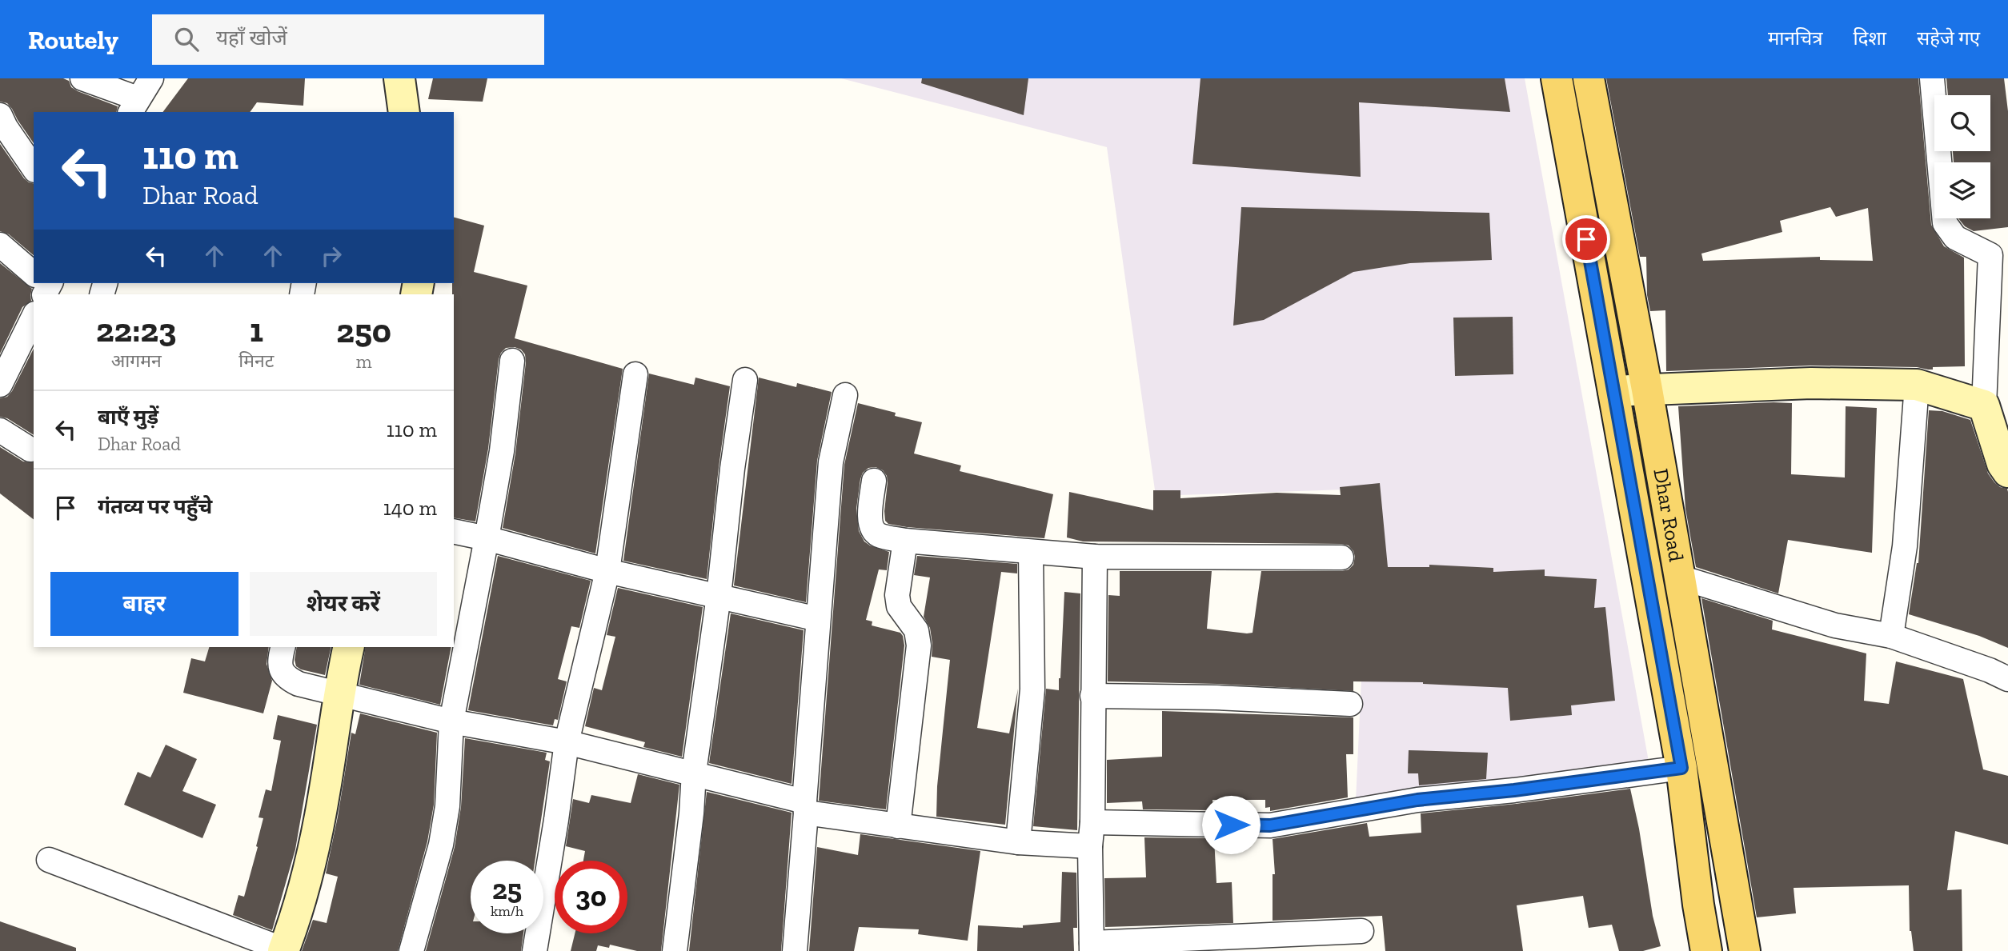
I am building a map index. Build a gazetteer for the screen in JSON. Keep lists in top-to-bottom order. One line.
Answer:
{"streets":{"main road":["Dhar Road"]},"page":{"header":"Routely","search":"यहाँ खोजें","nav":["मानचित्र","दिशा","सहेजे गए"],"turn":["110 m","Dhar Road"],"eta":["22:23","आगमन","1","मिनट","250","m"],"list":[{"name":"बाएँ मुड़ें","note":"Dhar Road","value":"110 m"},{"name":"गंतव्य पर पहुँचे","value":"140 m"}],"buttons":["बाहर","शेयर करें"],"speed":"25 km/h","limit":"30"}}
